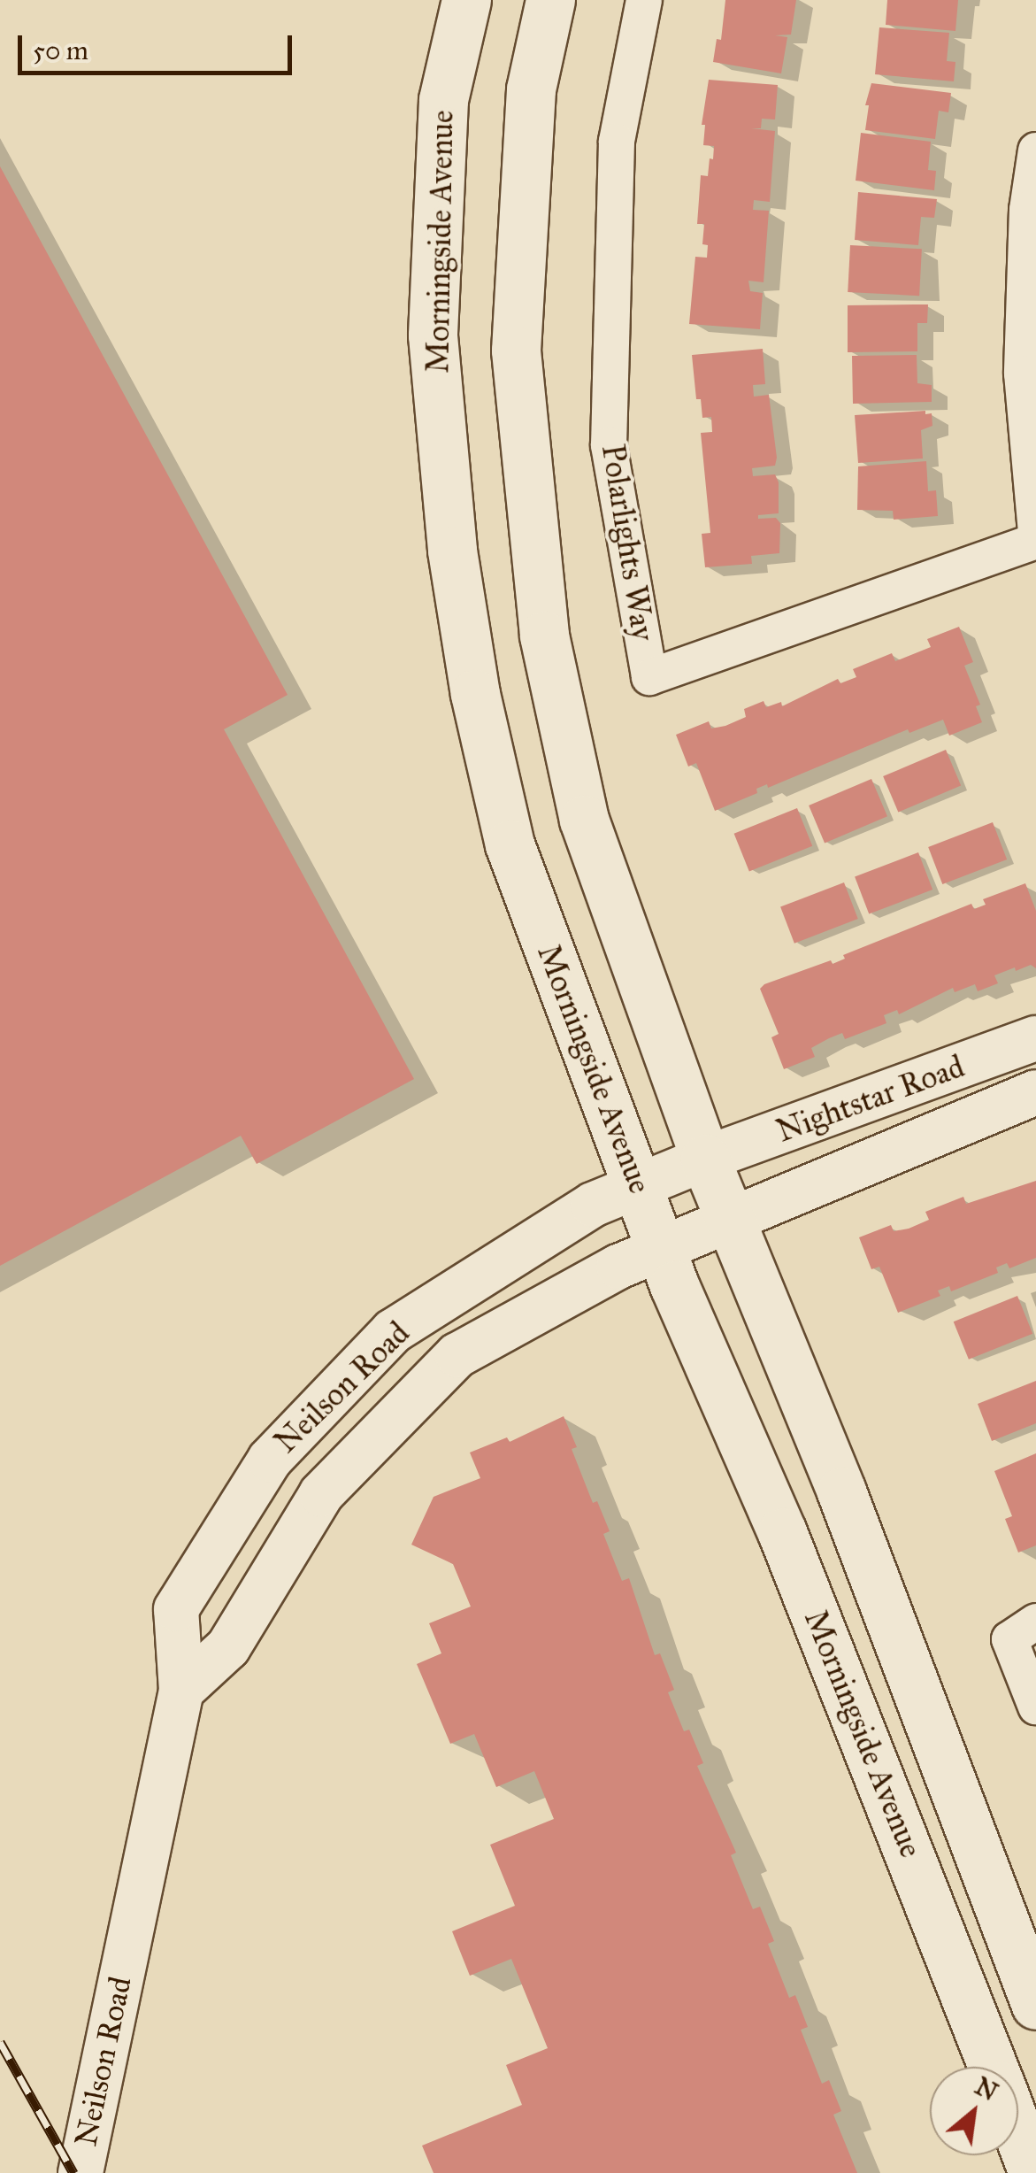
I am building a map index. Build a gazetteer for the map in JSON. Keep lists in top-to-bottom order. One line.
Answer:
{"streets":{"main road":["Morningside Avenue"],"street":["Polarlights Way","Nightstar Road","Neilson Road"]},"crossings":[["Morningside Avenue","Nightstar Road"],["Morningside Avenue","Neilson Road"],["Nightstar Road","Neilson Road"]],"scale_bar":"50 m","north":"top right"}
